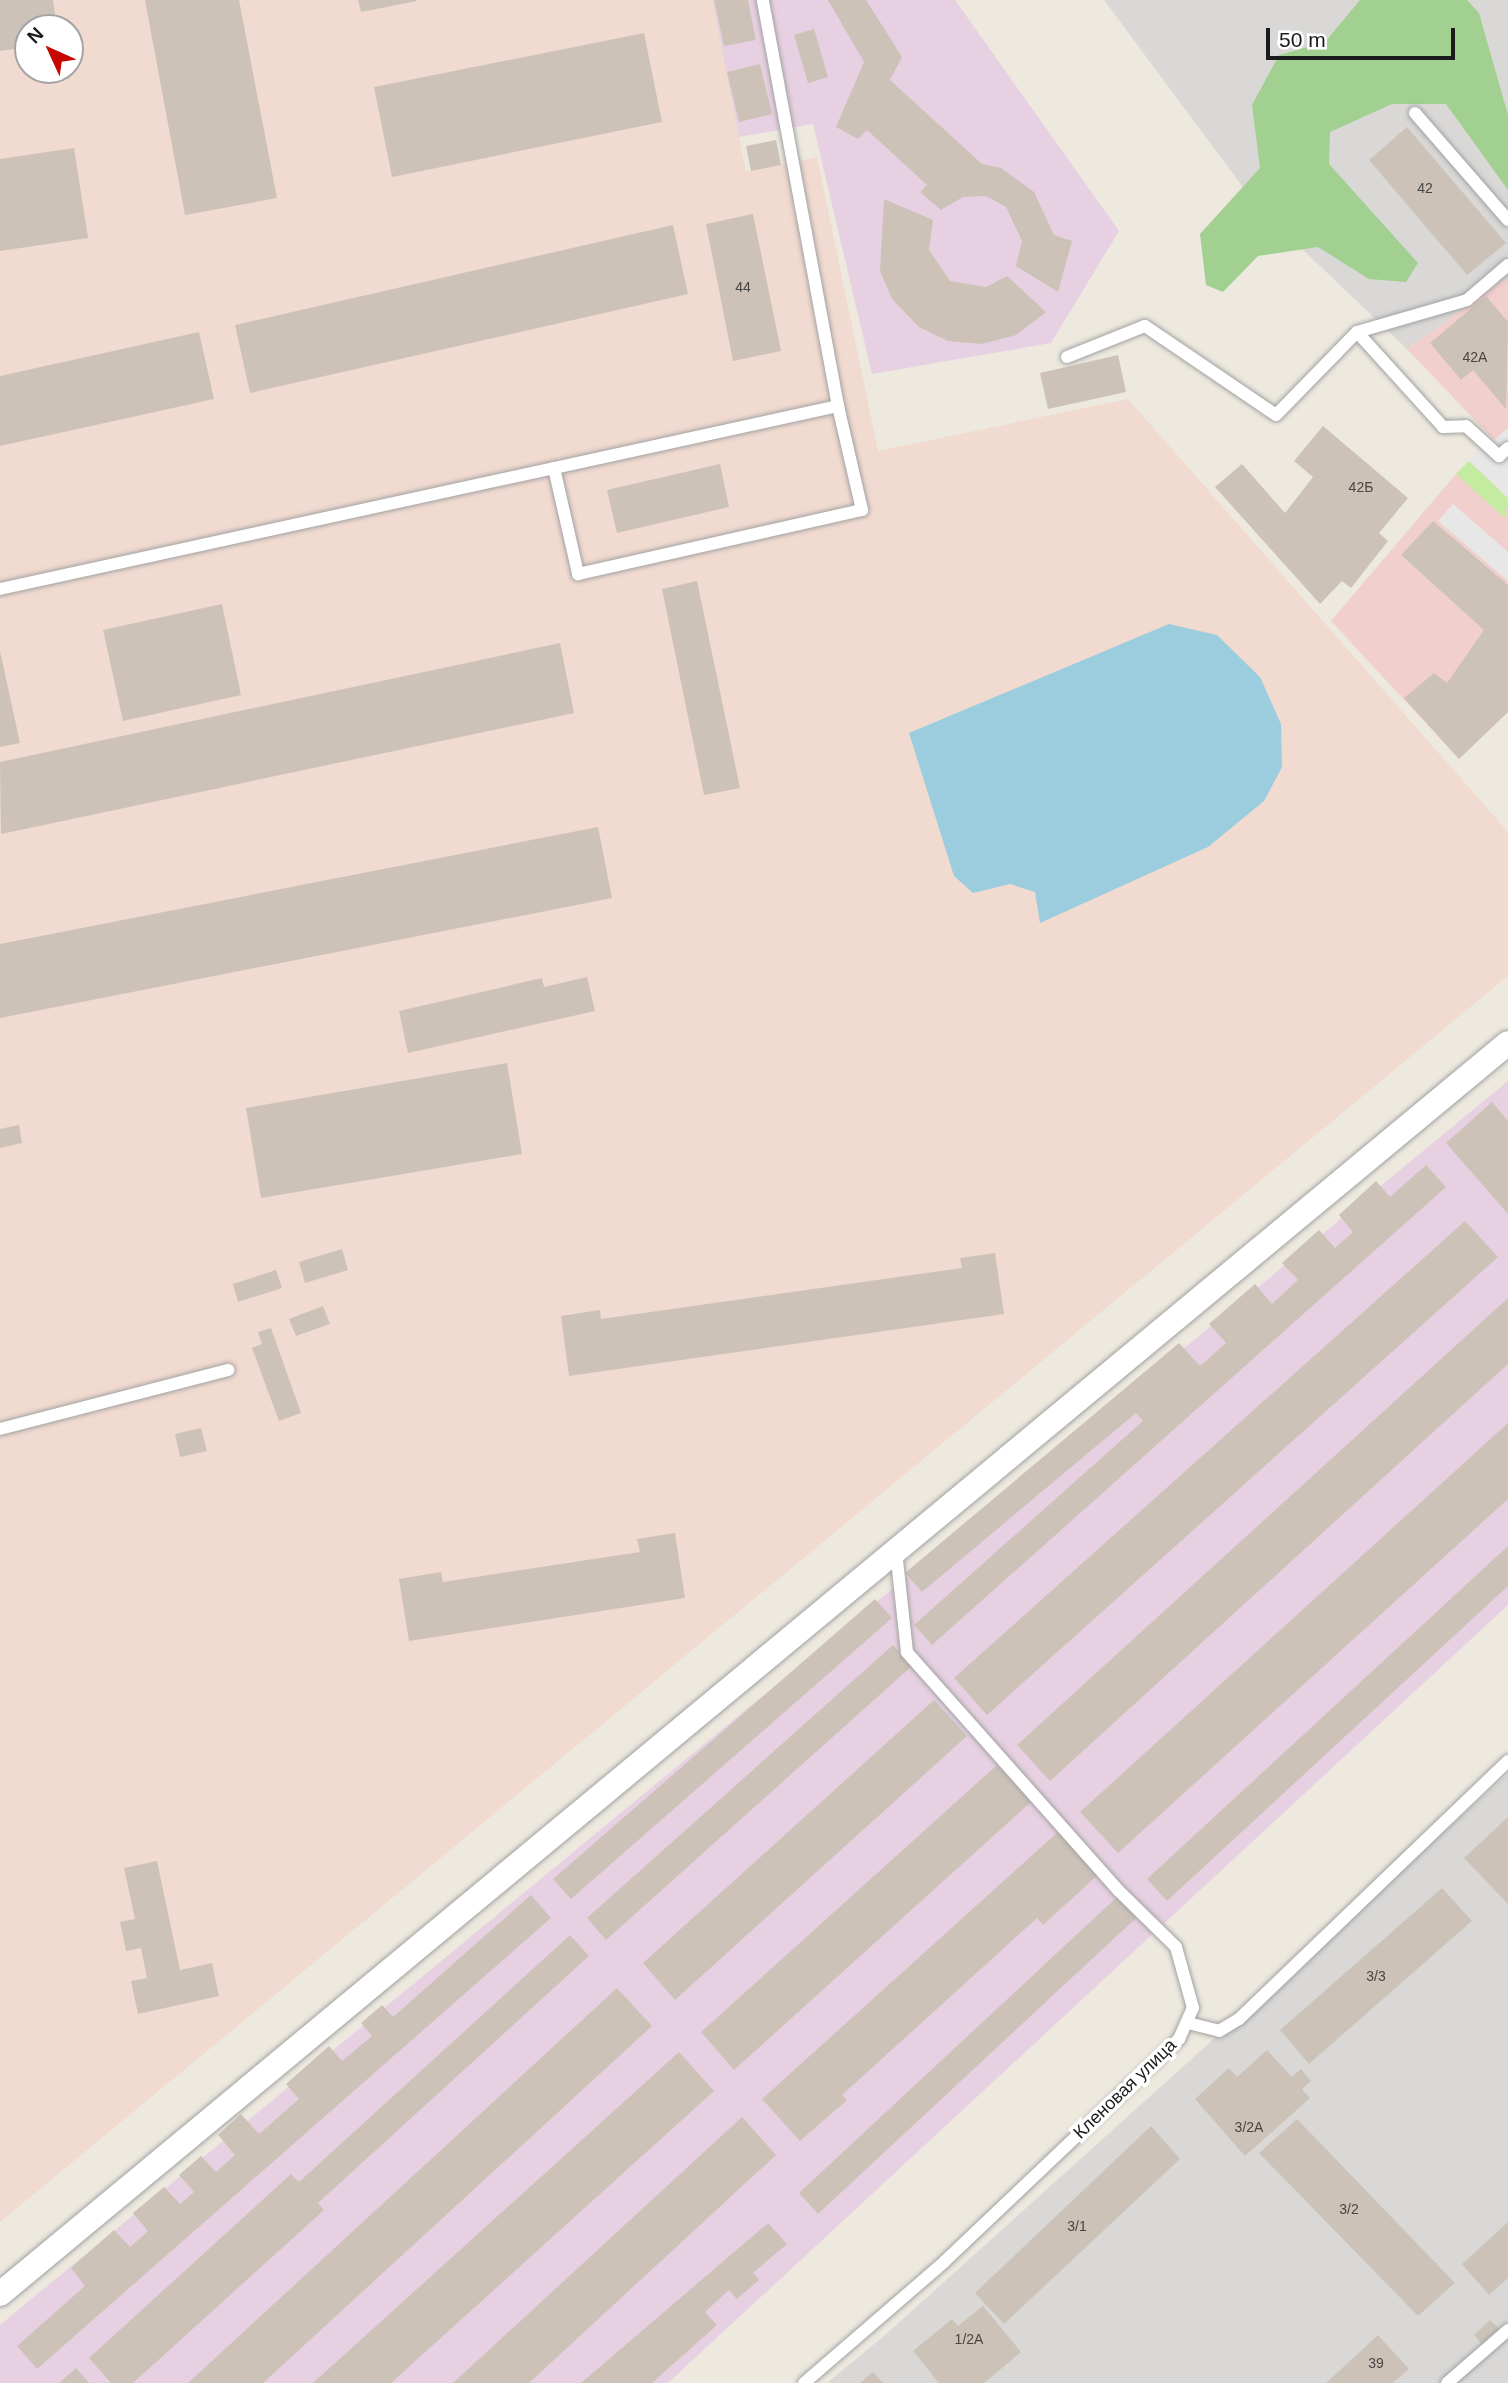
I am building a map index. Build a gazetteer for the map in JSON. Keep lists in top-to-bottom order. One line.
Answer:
{"streets":{"lane":["Кленовая улица"]},"house_numbers":["42","44","42А","42Б","3/3","3/2А","3/2","3/1","1/2А","39"],"scale_bar":"50 m","north":"top left"}
